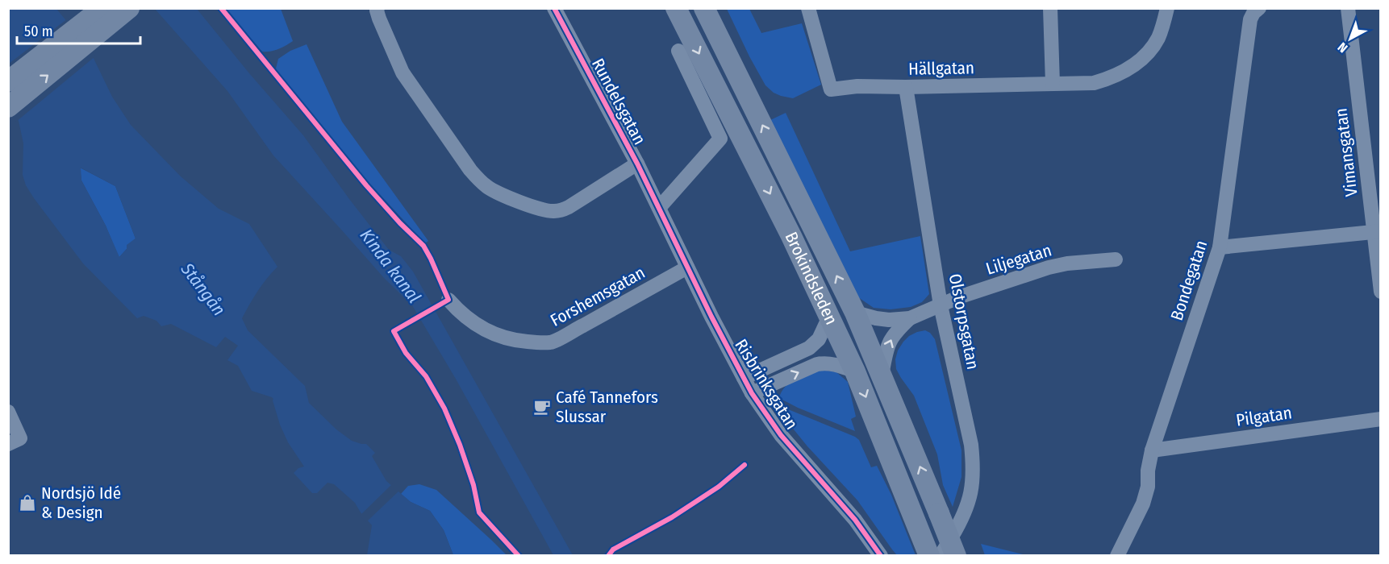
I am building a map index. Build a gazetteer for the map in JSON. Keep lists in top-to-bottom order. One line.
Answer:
{"streets":{"main road":["Brokindsleden"],"street":["Hällgatan","Rundelsgatan","Vimansgatan","Liljegatan","Bondegatan","Forshemsgatan","Olstorpsgatan","Risbrinksgatan","Pilgatan"]},"crossings":[["Hällgatan","Olstorpsgatan"],["Rundelsgatan","Risbrinksgatan"],["Liljegatan","Brokindsleden"],["Liljegatan","Olstorpsgatan"],["Bondegatan","Pilgatan"],["Forshemsgatan","Risbrinksgatan"]],"water":["Kinda kanal","Stångån"],"places":{"cafe":["Café Tannefors Slussar"],"shop":["Nordsjö Idé & Design"]},"scale_bar":"50 m","north":"bottom left"}
